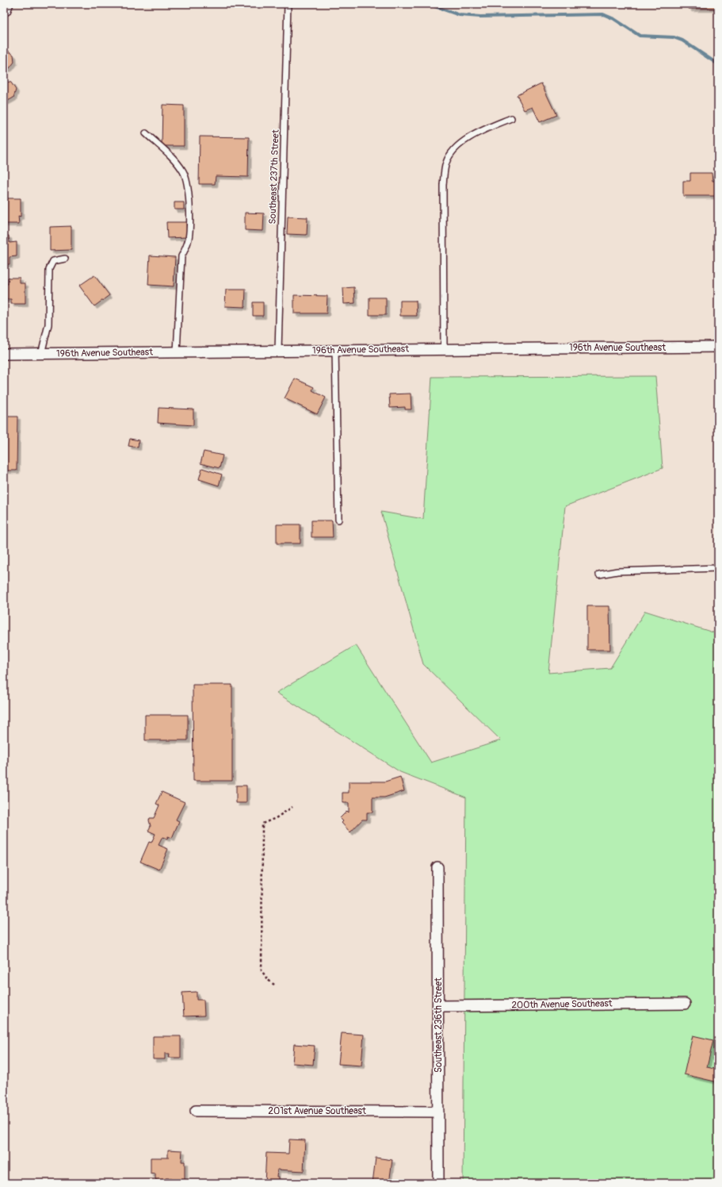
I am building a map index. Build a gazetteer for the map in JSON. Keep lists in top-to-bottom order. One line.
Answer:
{"streets":{"street":["196th Avenue Southeast","200th Avenue Southeast","Southeast 236th Street","201st Avenue Southeast"],"lane":["Southeast 237th Street"]},"crossings":[["Southeast 237th Street","196th Avenue Southeast"],["200th Avenue Southeast","Southeast 236th Street"],["Southeast 236th Street","201st Avenue Southeast"]]}
